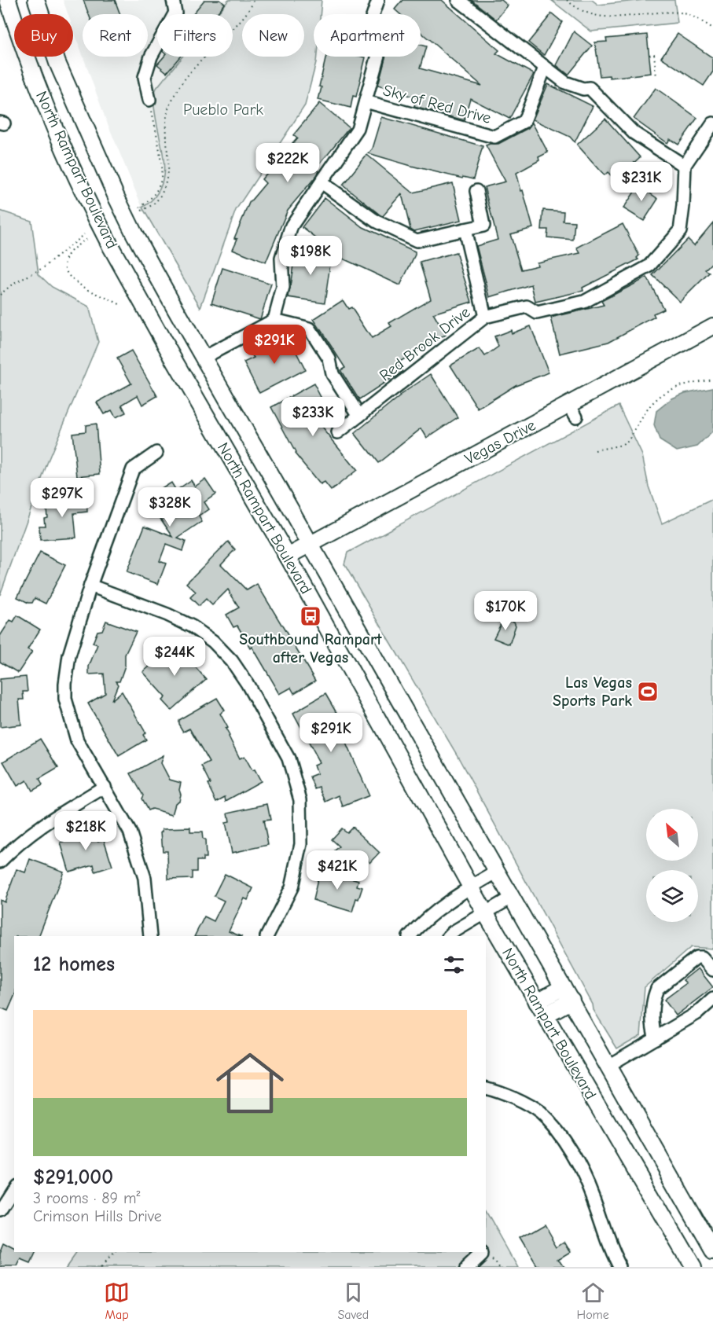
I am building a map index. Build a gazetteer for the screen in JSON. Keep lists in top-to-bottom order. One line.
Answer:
{"streets":{"main road":["North Rampart Boulevard","Vegas Drive"],"street":["Sky of Red Drive","Red Brook Drive"]},"crossings":[["North Rampart Boulevard","Vegas Drive"]],"parks":["Pueblo Park"],"places":{"bus stop":["Southbound Rampart after Vegas"],"sports":["Las Vegas Sports Park"]},"north":"top left","page":{"chip":["Buy","Rent","Filters","New","Apartment"],"price":["$222K","$231K","$198K","$291K","$233K","$297K","$328K","$170K","$244K","$291K","$218K","$421K"],"heading":"12 homes","list":[{"name":"$291,000","note":"3 rooms · 89 m² · Crimson Hills Drive"}],"tabs":["Map","Saved","Home"]}}
